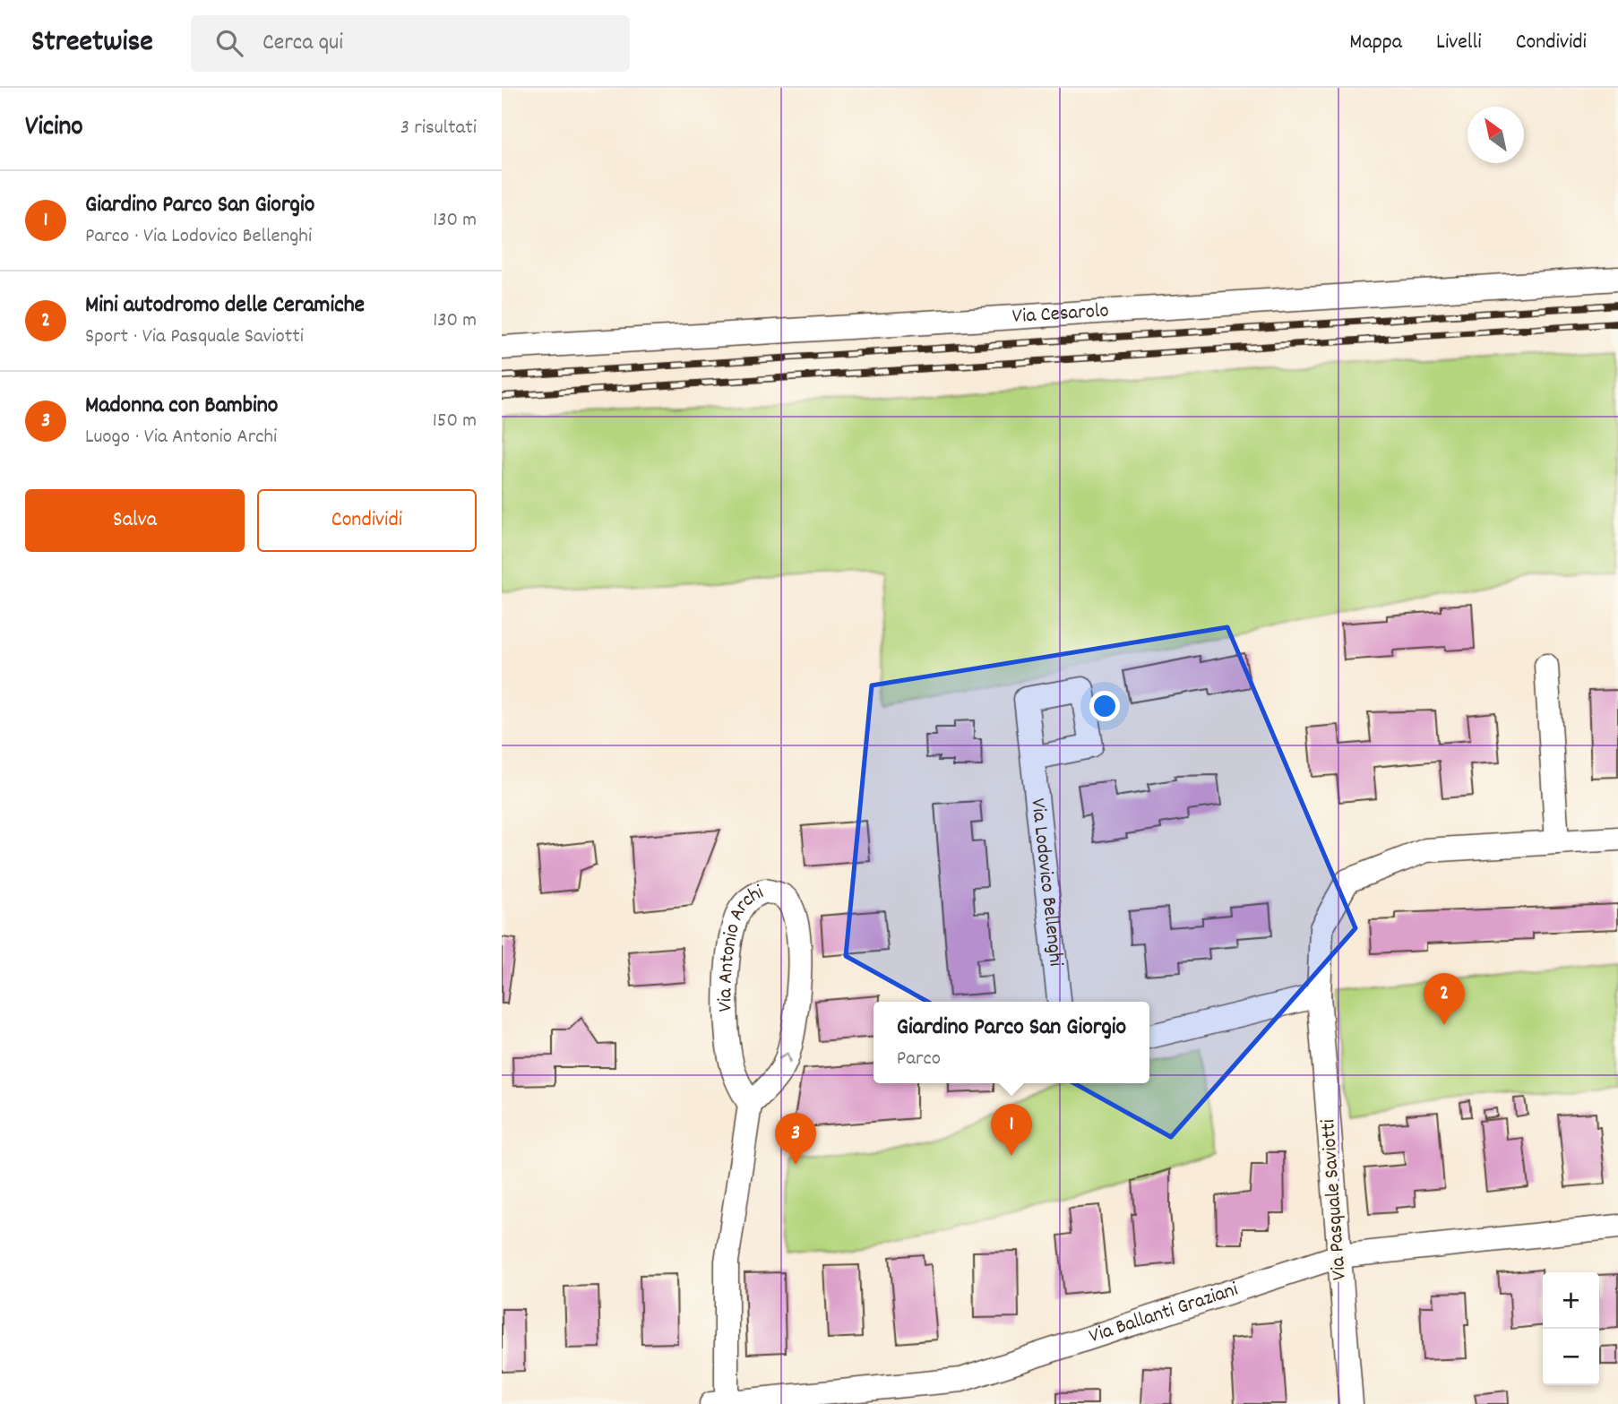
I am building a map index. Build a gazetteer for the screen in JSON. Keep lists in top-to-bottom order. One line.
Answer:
{"streets":{"street":["Via Cesarolo","Via Lodovico Bellenghi","Via Antonio Archi","Via Pasquale Saviotti","Via Ballanti Graziani"]},"crossings":[["Via Pasquale Saviotti","Via Ballanti Graziani"]],"north":"top left","page":{"header":"Streetwise","search":"Cerca qui","nav":["Mappa","Livelli","Condividi"],"heading":["Vicino","3 risultati"],"list":[{"mark":"1","name":"Giardino Parco San Giorgio","note":"Parco · Via Lodovico Bellenghi","value":"130 m"},{"mark":"2","name":"Mini autodromo delle Ceramiche","note":"Sport · Via Pasquale Saviotti","value":"130 m"},{"mark":"3","name":"Madonna con Bambino","note":"Luogo · Via Antonio Archi","value":"150 m"}],"buttons":["Salva","Condividi"],"pins":["2","1","3"],"popup":["Giardino Parco San Giorgio","Parco"],"map_buttons":["+","−"]}}
